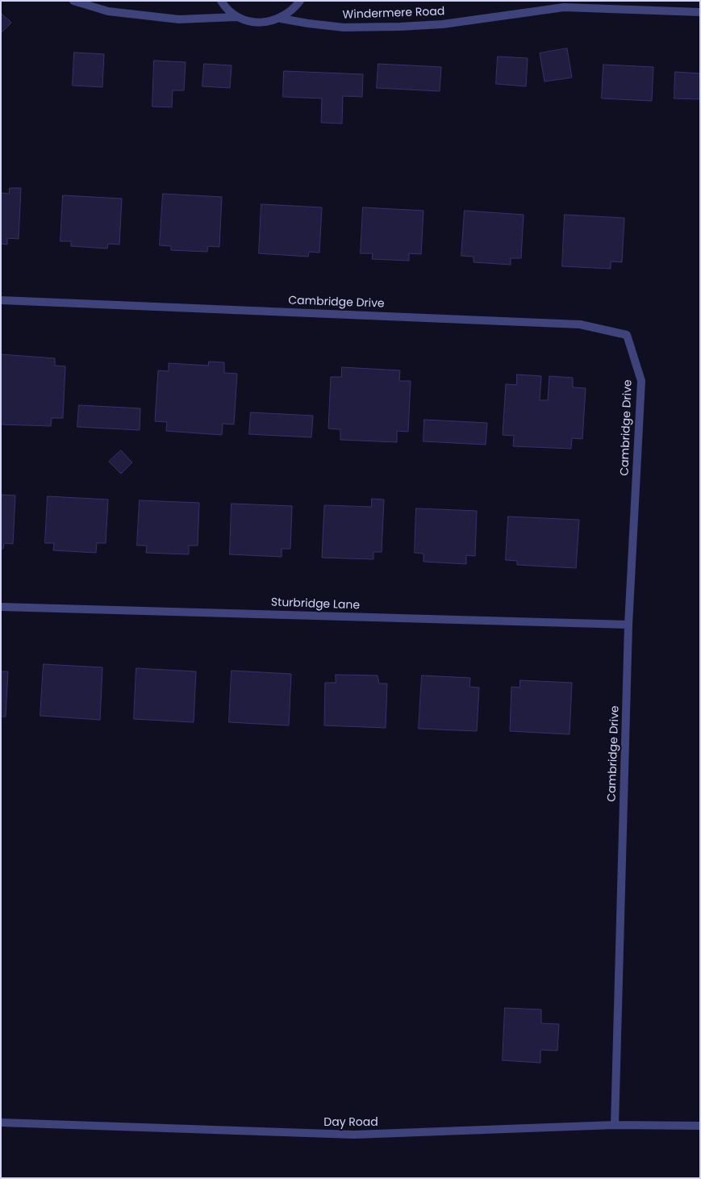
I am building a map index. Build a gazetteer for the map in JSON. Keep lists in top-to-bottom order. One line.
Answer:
{"streets":{"street":["Windermere Road","Cambridge Drive","Sturbridge Lane","Day Road"]},"crossings":[["Cambridge Drive","Sturbridge Lane"],["Cambridge Drive","Day Road"]]}
